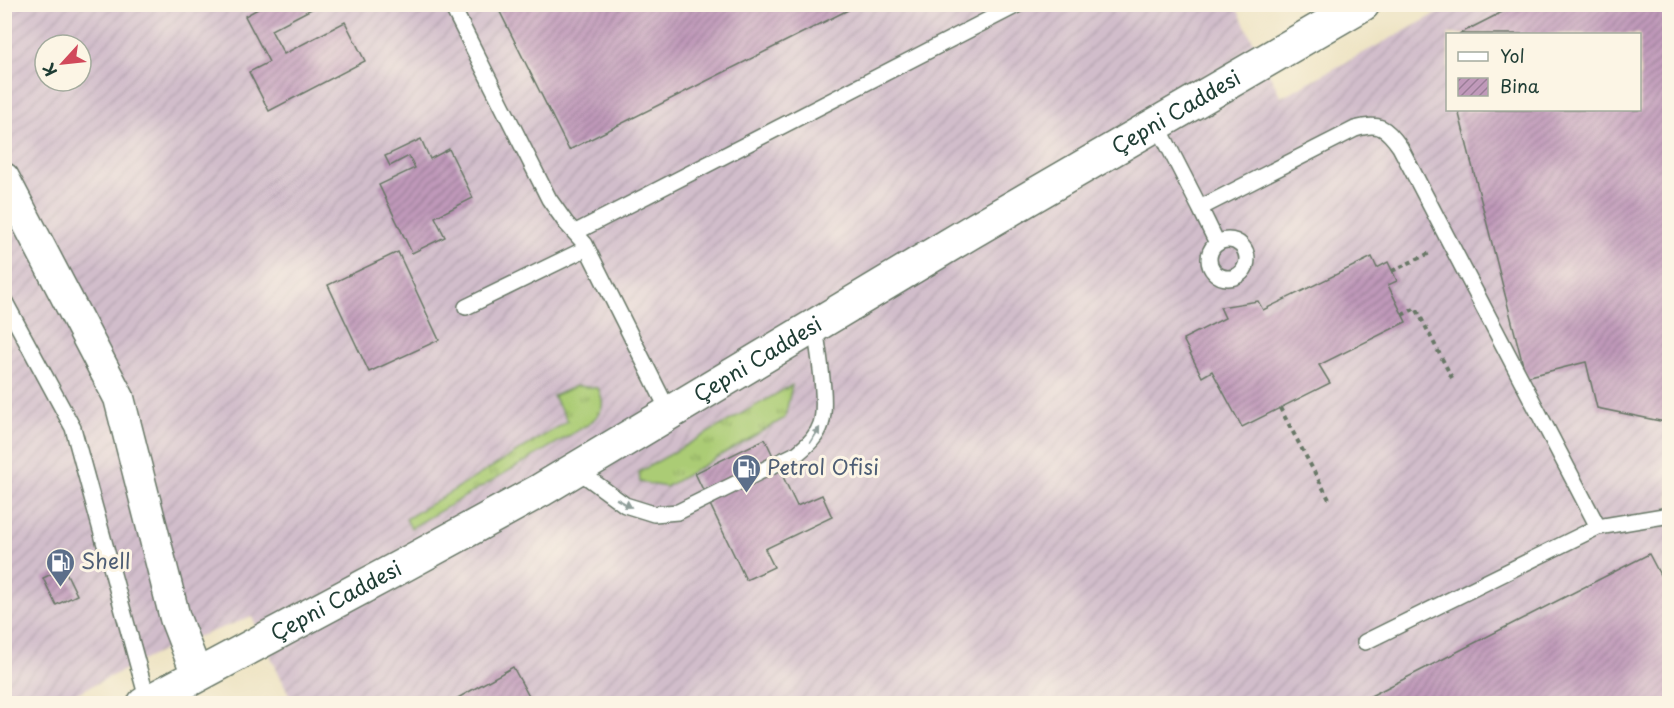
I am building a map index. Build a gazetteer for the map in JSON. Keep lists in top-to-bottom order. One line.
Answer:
{"streets":{"main road":["Çepni Caddesi"]},"places":{"fuel station":["Petrol Ofisi","Shell"]},"legend":["Yol","Bina"],"north":"bottom left"}
